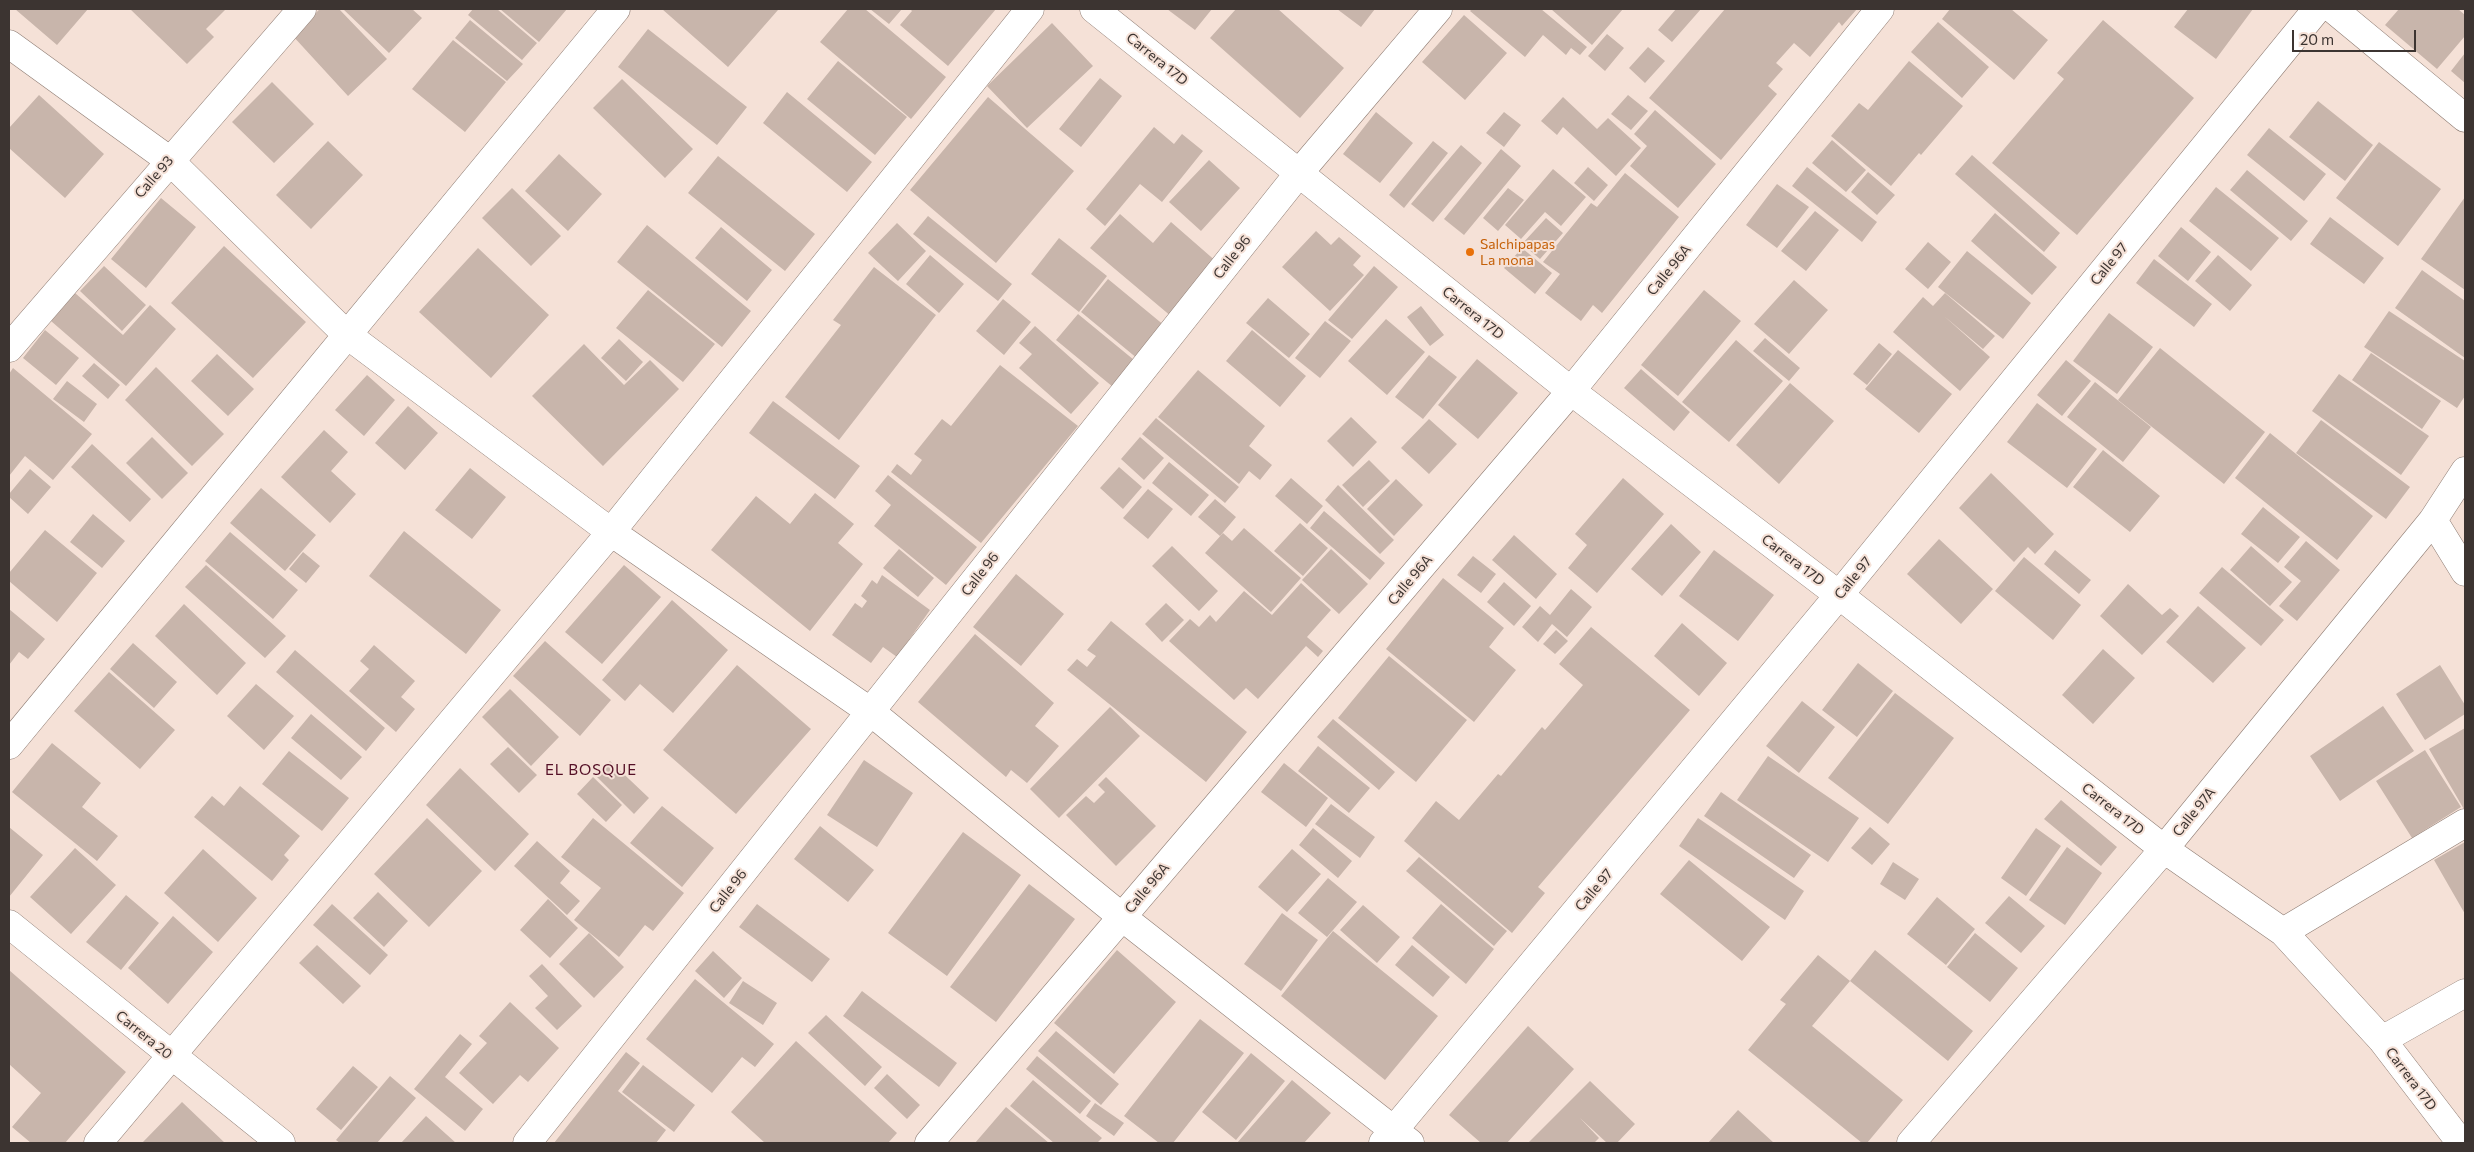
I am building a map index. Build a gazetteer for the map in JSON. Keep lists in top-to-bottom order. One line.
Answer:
{"streets":{"street":["Carrera 17D","Calle 93","Calle 96","Calle 97","Calle 96A","Calle 97A","Carrera 20"]},"crossings":[["Carrera 17D","Calle 96"],["Carrera 17D","Calle 97"],["Carrera 17D","Calle 96A"],["Carrera 17D","Calle 97A"]],"districts":["EL BOSQUE"],"places":["Salchipapas La mona"],"scale_bar":"20 m"}
